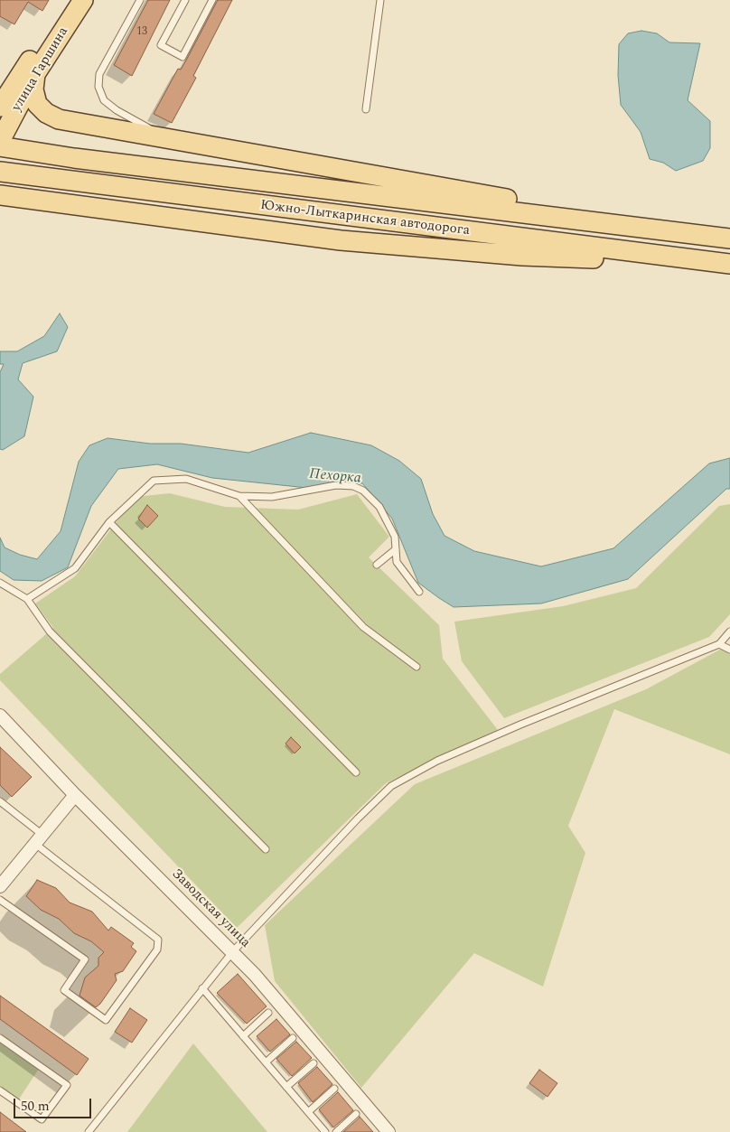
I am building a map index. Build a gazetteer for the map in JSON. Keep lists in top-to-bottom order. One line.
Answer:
{"streets":{"main road":["улица Гаршина","Южно-Лыткаринская автодорога"],"street":["Заводская улица"]},"water":["Пехорка"],"house_numbers":["13"],"scale_bar":"50 m"}
